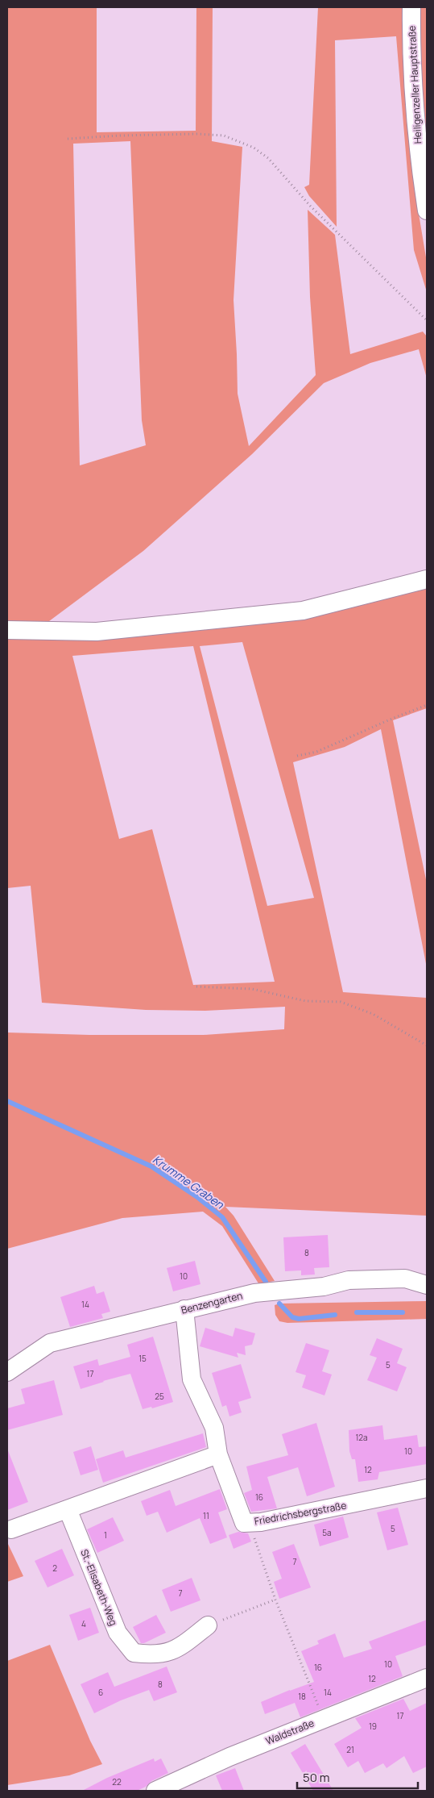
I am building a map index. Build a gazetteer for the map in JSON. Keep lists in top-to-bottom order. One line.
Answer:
{"streets":{"street":["Heiligenzeller Hauptstraße","Benzengarten","Friedrichsbergstraße","St.-Elisabeth-Weg","Waldstraße"]},"crossings":[["Benzengarten","Friedrichsbergstraße"]],"water":["Krumme Graben"],"house_numbers":["8","10","14","15","5","17","25","12a","10","12","16","11","5","5a","1","7","2","7","4","10","16","12","8","6","14","18","17","19","21","22"],"scale_bar":"50 m"}
